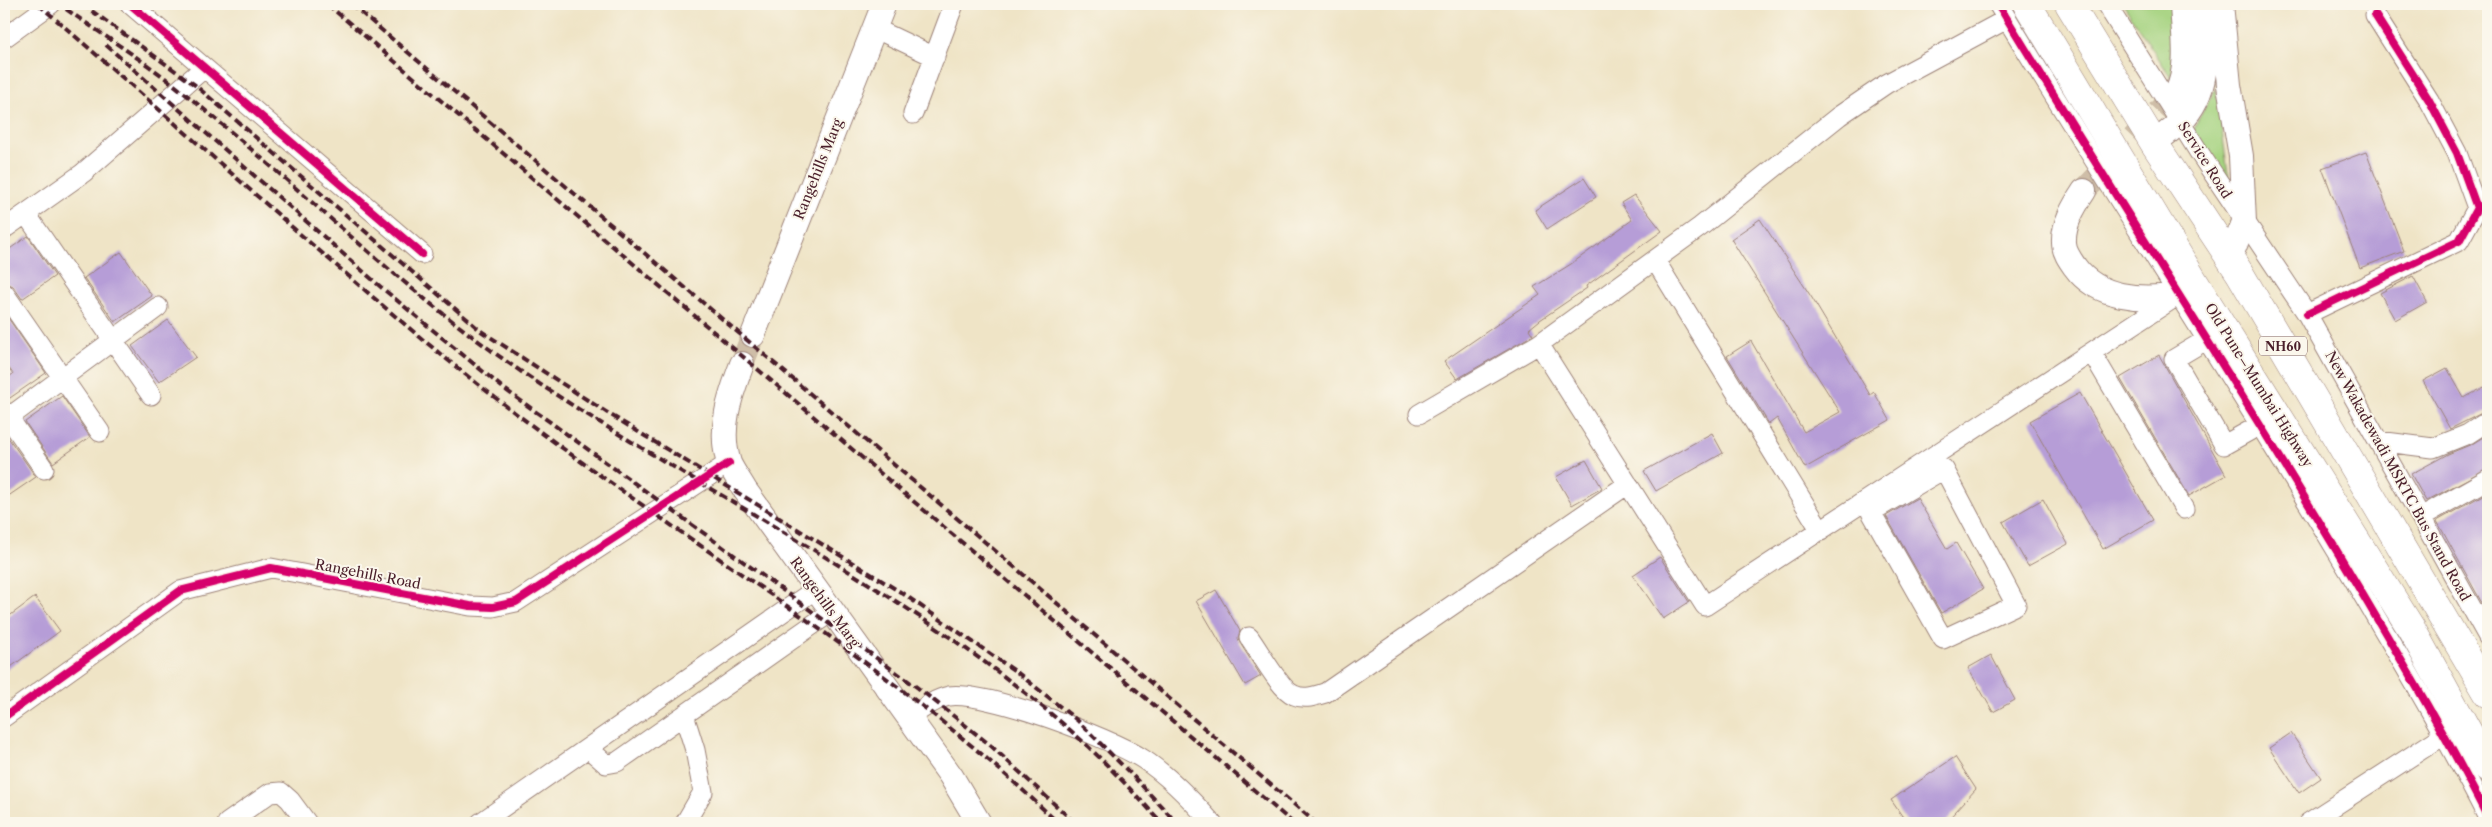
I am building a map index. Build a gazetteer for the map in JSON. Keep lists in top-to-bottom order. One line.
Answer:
{"streets":{"highway":["NH60","Old Pune–Mumbai Highway"],"main road":["Rangehills Marg"],"street":["Service Road","New Wakadewadi MSRTC Bus Stand Road","Rangehills Road"]},"crossings":[["Service Road","New Wakadewadi MSRTC Bus Stand Road"],["Rangehills Marg","Rangehills Road"]]}
